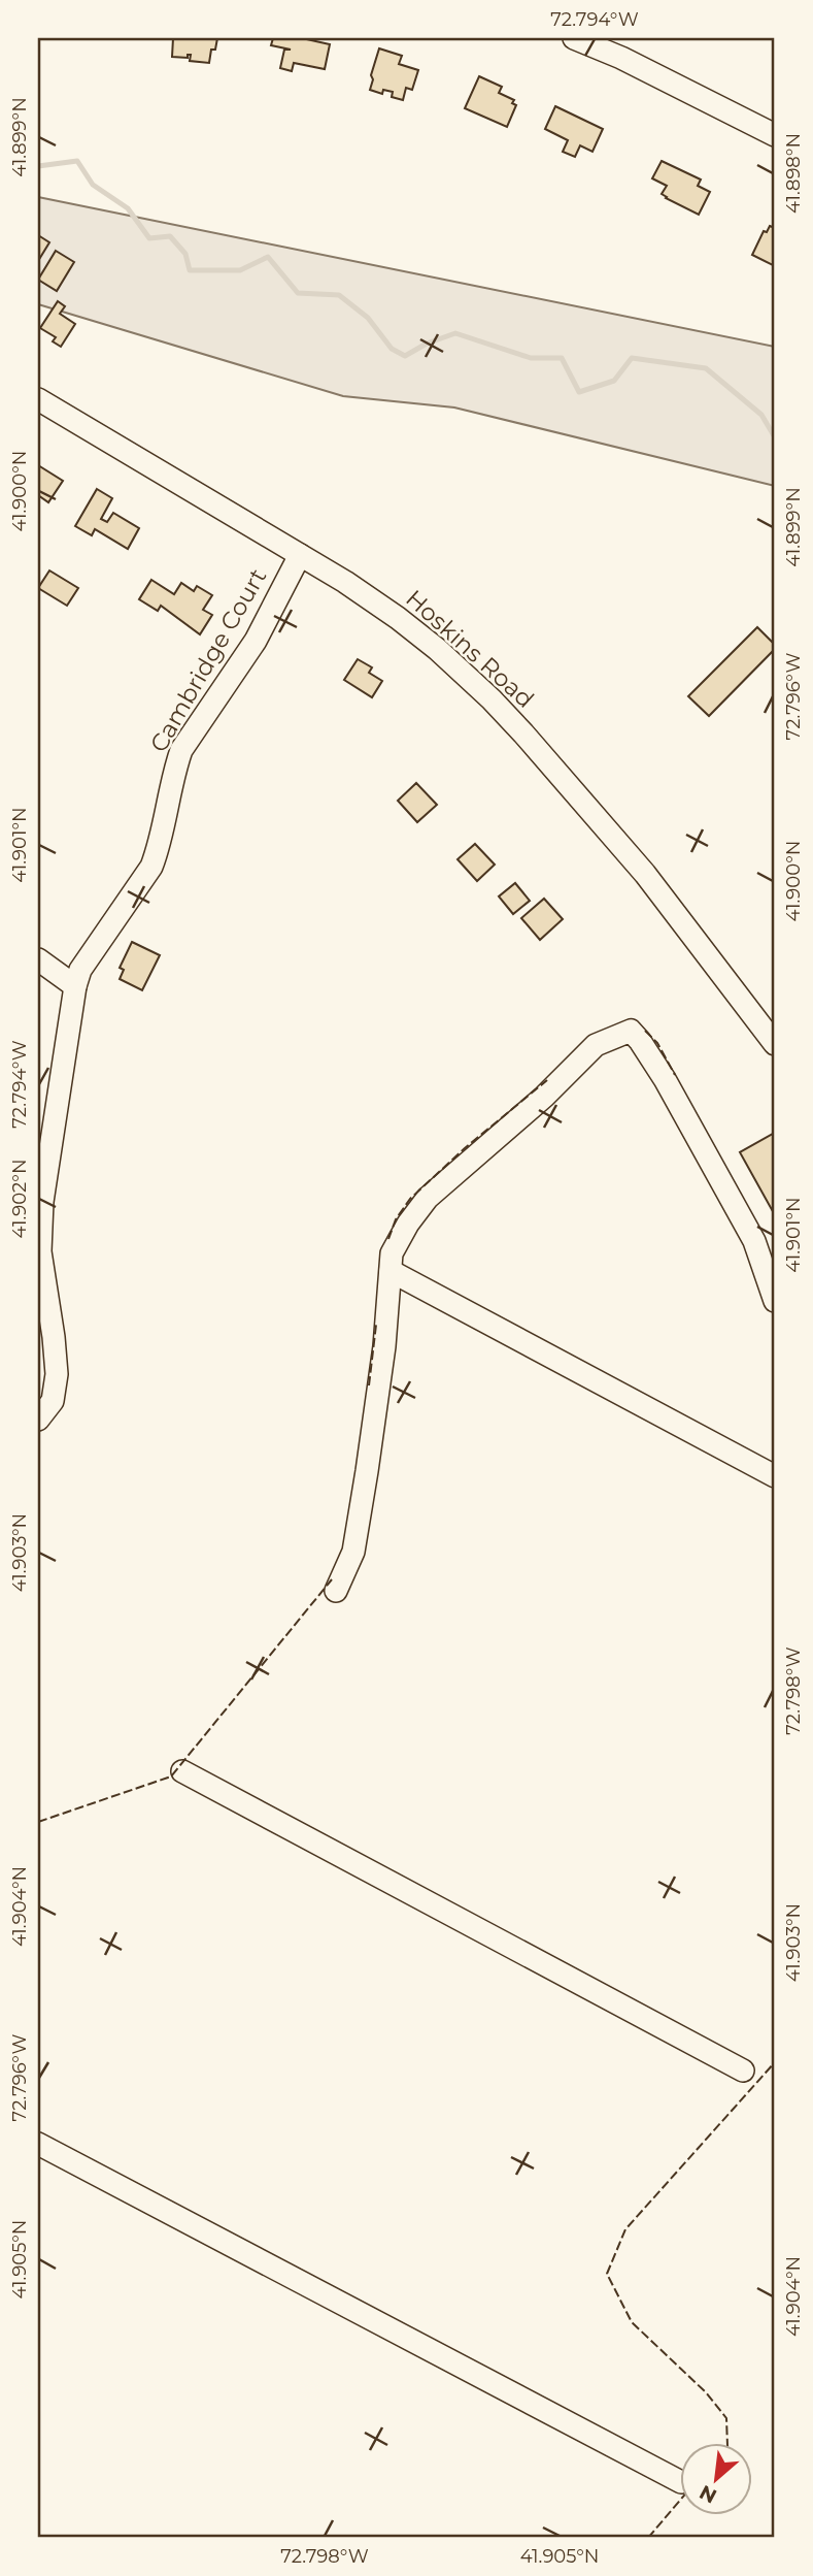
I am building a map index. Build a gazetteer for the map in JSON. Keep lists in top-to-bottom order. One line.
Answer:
{"streets":{"street":["Hoskins Road","Cambridge Court"]},"crossings":[["Hoskins Road","Cambridge Court"]],"north":"bottom left","coordinates":["72.794°W","41.899°N","41.898°N","41.900°N","72.796°W","41.901°N","41.902°N","41.903°N","72.798°W","41.904°N","41.905°N"]}
